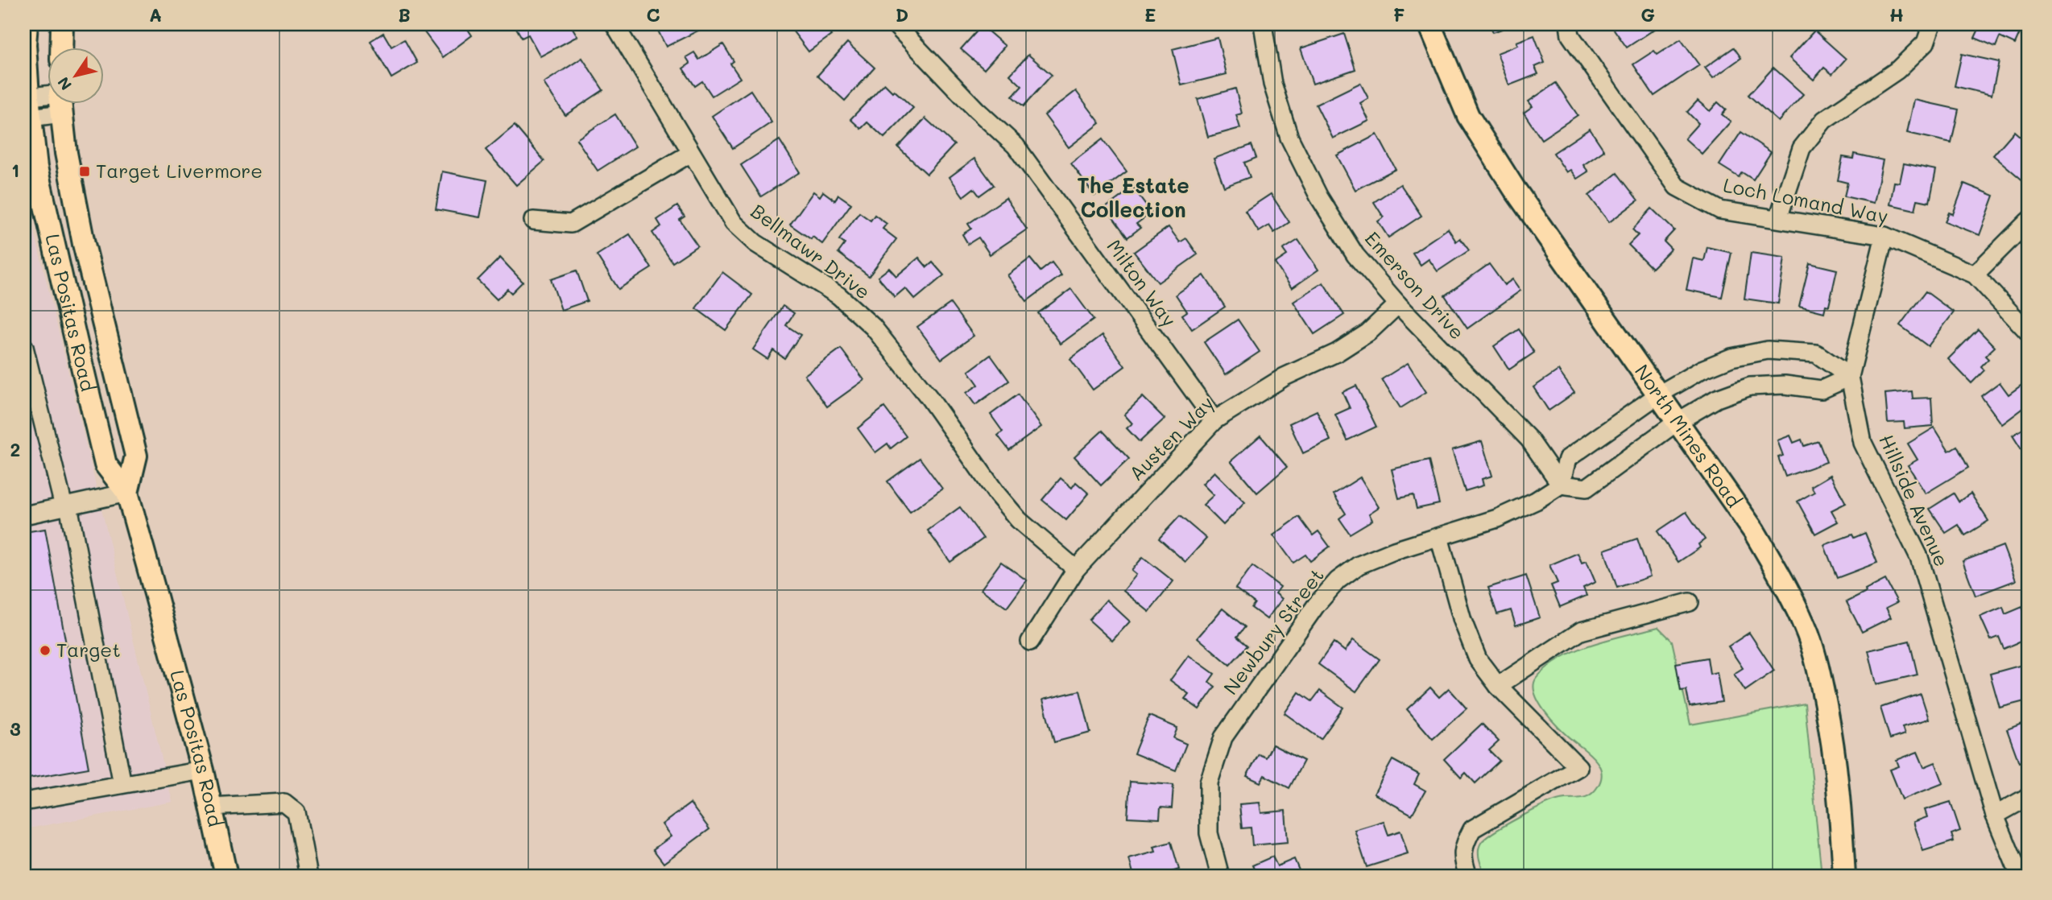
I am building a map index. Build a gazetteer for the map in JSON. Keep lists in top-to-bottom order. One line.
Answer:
{"streets":{"main road":["Las Positas Road","North Mines Road"],"street":["Loch Lomand Way","Bellmawr Drive","Milton Way","Emerson Drive","Austen Way","Hillside Avenue","Newbury Street"]},"crossings":[["Loch Lomand Way","Hillside Avenue"],["Bellmawr Drive","Austen Way"],["Milton Way","Austen Way"],["Emerson Drive","Austen Way"],["Emerson Drive","Newbury Street"]],"districts":["The Estate Collection"],"places":{"transit":["Target Livermore"],"other":["Target"]},"north":"bottom left","grid":{"columns":["A","B","C","D","E","F","G","H"],"rows":["1","2","3"]}}
